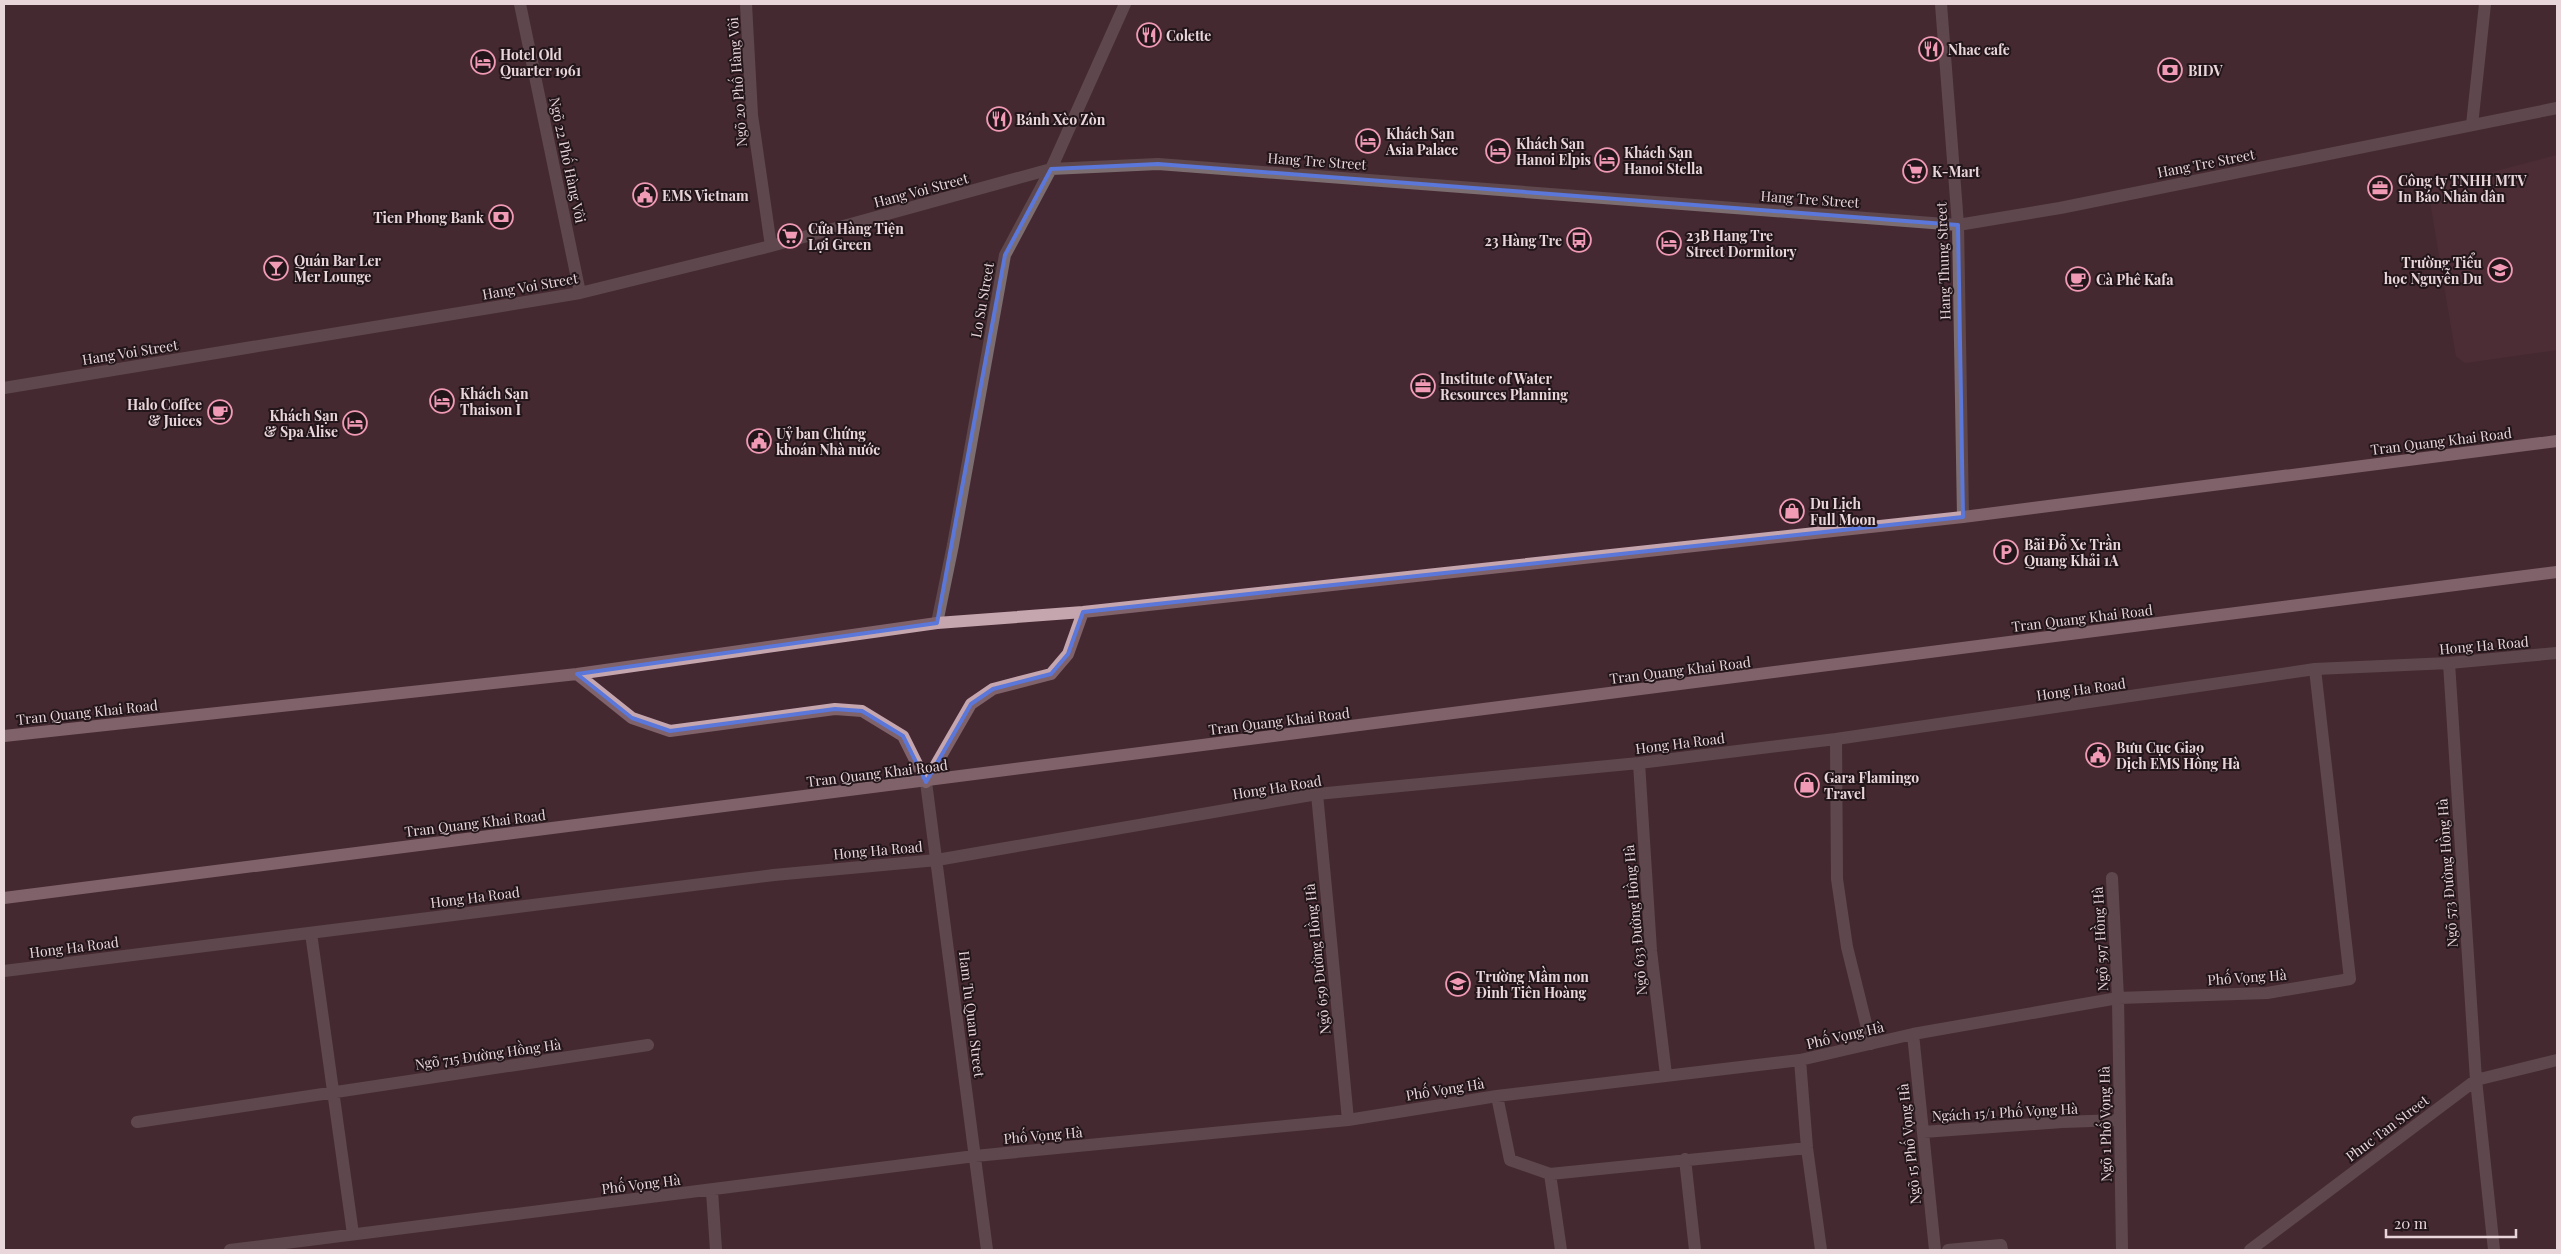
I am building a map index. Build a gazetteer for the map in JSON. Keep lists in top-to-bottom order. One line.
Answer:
{"streets":{"main road":["Tran Quang Khai Road"],"street":["Ngõ 20 Phố Hàng Vôi","Ngõ 22 Phố Hàng Vôi","Hang Tre Street","Hang Voi Street","Hang Thung Street","Lo Su Street","Hong Ha Road","Ngõ 573 Đường Hồng Hà","Ngõ 633 Đường Hồng Hà","Ngõ 597 Hồng Hà","Ngõ 659 Đường Hồng Hà","Phố Vọng Hà","Ham Tu Quan Street","Ngõ 715 Đường Hồng Hà","Ngách 15/1 Phố Vọng Hà","Ngõ 1 Phố Vọng Hà","Phuc Tan Street","Ngõ 15 Phố Vọng Hà"]},"crossings":[["Ngõ 20 Phố Hàng Vôi","Hang Voi Street"],["Ngõ 22 Phố Hàng Vôi","Hang Voi Street"],["Hang Tre Street","Hang Voi Street"],["Hang Tre Street","Hang Thung Street"],["Hang Tre Street","Lo Su Street"],["Hang Voi Street","Lo Su Street"],["Hang Thung Street","Tran Quang Khai Road"],["Lo Su Street","Tran Quang Khai Road"],["Tran Quang Khai Road","Ham Tu Quan Street"],["Hong Ha Road","Ngõ 573 Đường Hồng Hà"],["Hong Ha Road","Ngõ 633 Đường Hồng Hà"],["Hong Ha Road","Ngõ 659 Đường Hồng Hà"],["Hong Ha Road","Phố Vọng Hà"],["Hong Ha Road","Ham Tu Quan Street"],["Ngõ 573 Đường Hồng Hà","Phuc Tan Street"],["Ngõ 633 Đường Hồng Hà","Phố Vọng Hà"],["Ngõ 597 Hồng Hà","Phố Vọng Hà"],["Ngõ 597 Hồng Hà","Ngõ 1 Phố Vọng Hà"],["Ngõ 659 Đường Hồng Hà","Phố Vọng Hà"],["Phố Vọng Hà","Ham Tu Quan Street"],["Phố Vọng Hà","Ngõ 1 Phố Vọng Hà"],["Phố Vọng Hà","Ngõ 15 Phố Vọng Hà"],["Ngách 15/1 Phố Vọng Hà","Ngõ 1 Phố Vọng Hà"],["Ngách 15/1 Phố Vọng Hà","Ngõ 15 Phố Vọng Hà"]],"places":{"restaurant":["Colette","Nhac cafe","Bánh Xèo Zòn"],"hotel":["Hotel Old Quarter 1961","Khách Sạn Asia Palace","Khách Sạn Hanoi Elpis","Khách Sạn Hanoi Stella","23B Hang Tre Street Dormitory","Khách Sạn Thaison I","Khách Sạn & Spa Alise"],"bank":["BIDV","Tien Phong Bank"],"supermarket":["K-Mart","Cửa Hàng Tiện Lợi Green"],"office":["Công ty TNHH MTV In Báo Nhân dân","Institute of Water Resources Planning"],"public building":["EMS Vietnam","Uỷ ban Chứng khoán Nhà nước","Bưu Cục Giao Dịch EMS Hồng Hà"],"bus stop":["23 Hàng Tre"],"bar":["Quán Bar Ler Mer Lounge"],"school or university":["Trường Tiểu học Nguyễn Du","Trường Mầm non Đinh Tiên Hoàng"],"cafe":["Cà Phê Kafa","Halo Coffee & Juices"],"shop":["Du Lịch Full Moon","Gara Flamingo Travel"],"parking":["Bãi Đỗ Xe Trần Quang Khải 1A"]},"scale_bar":"20 m"}
